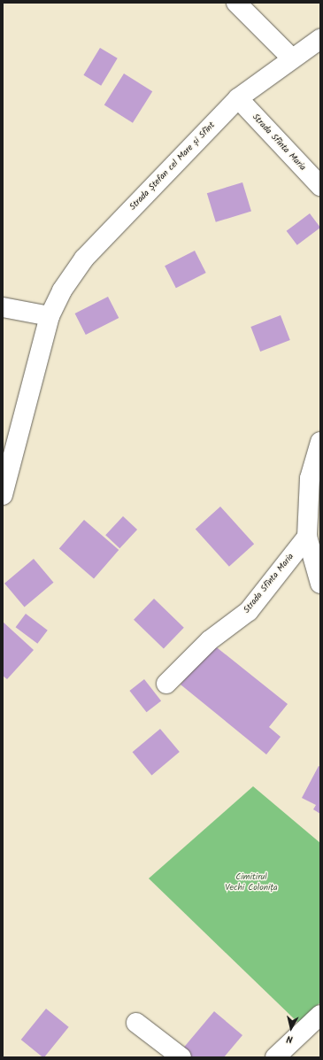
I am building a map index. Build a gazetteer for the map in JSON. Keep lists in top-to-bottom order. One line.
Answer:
{"streets":{"street":["Strada Sfînta Maria","Strada Ștefan cel Mare și Sfînt"]},"crossings":[["Strada Sfînta Maria","Strada Ștefan cel Mare și Sfînt"]],"parks":["Cimitirul Vechi Colonița"],"north":"bottom"}
